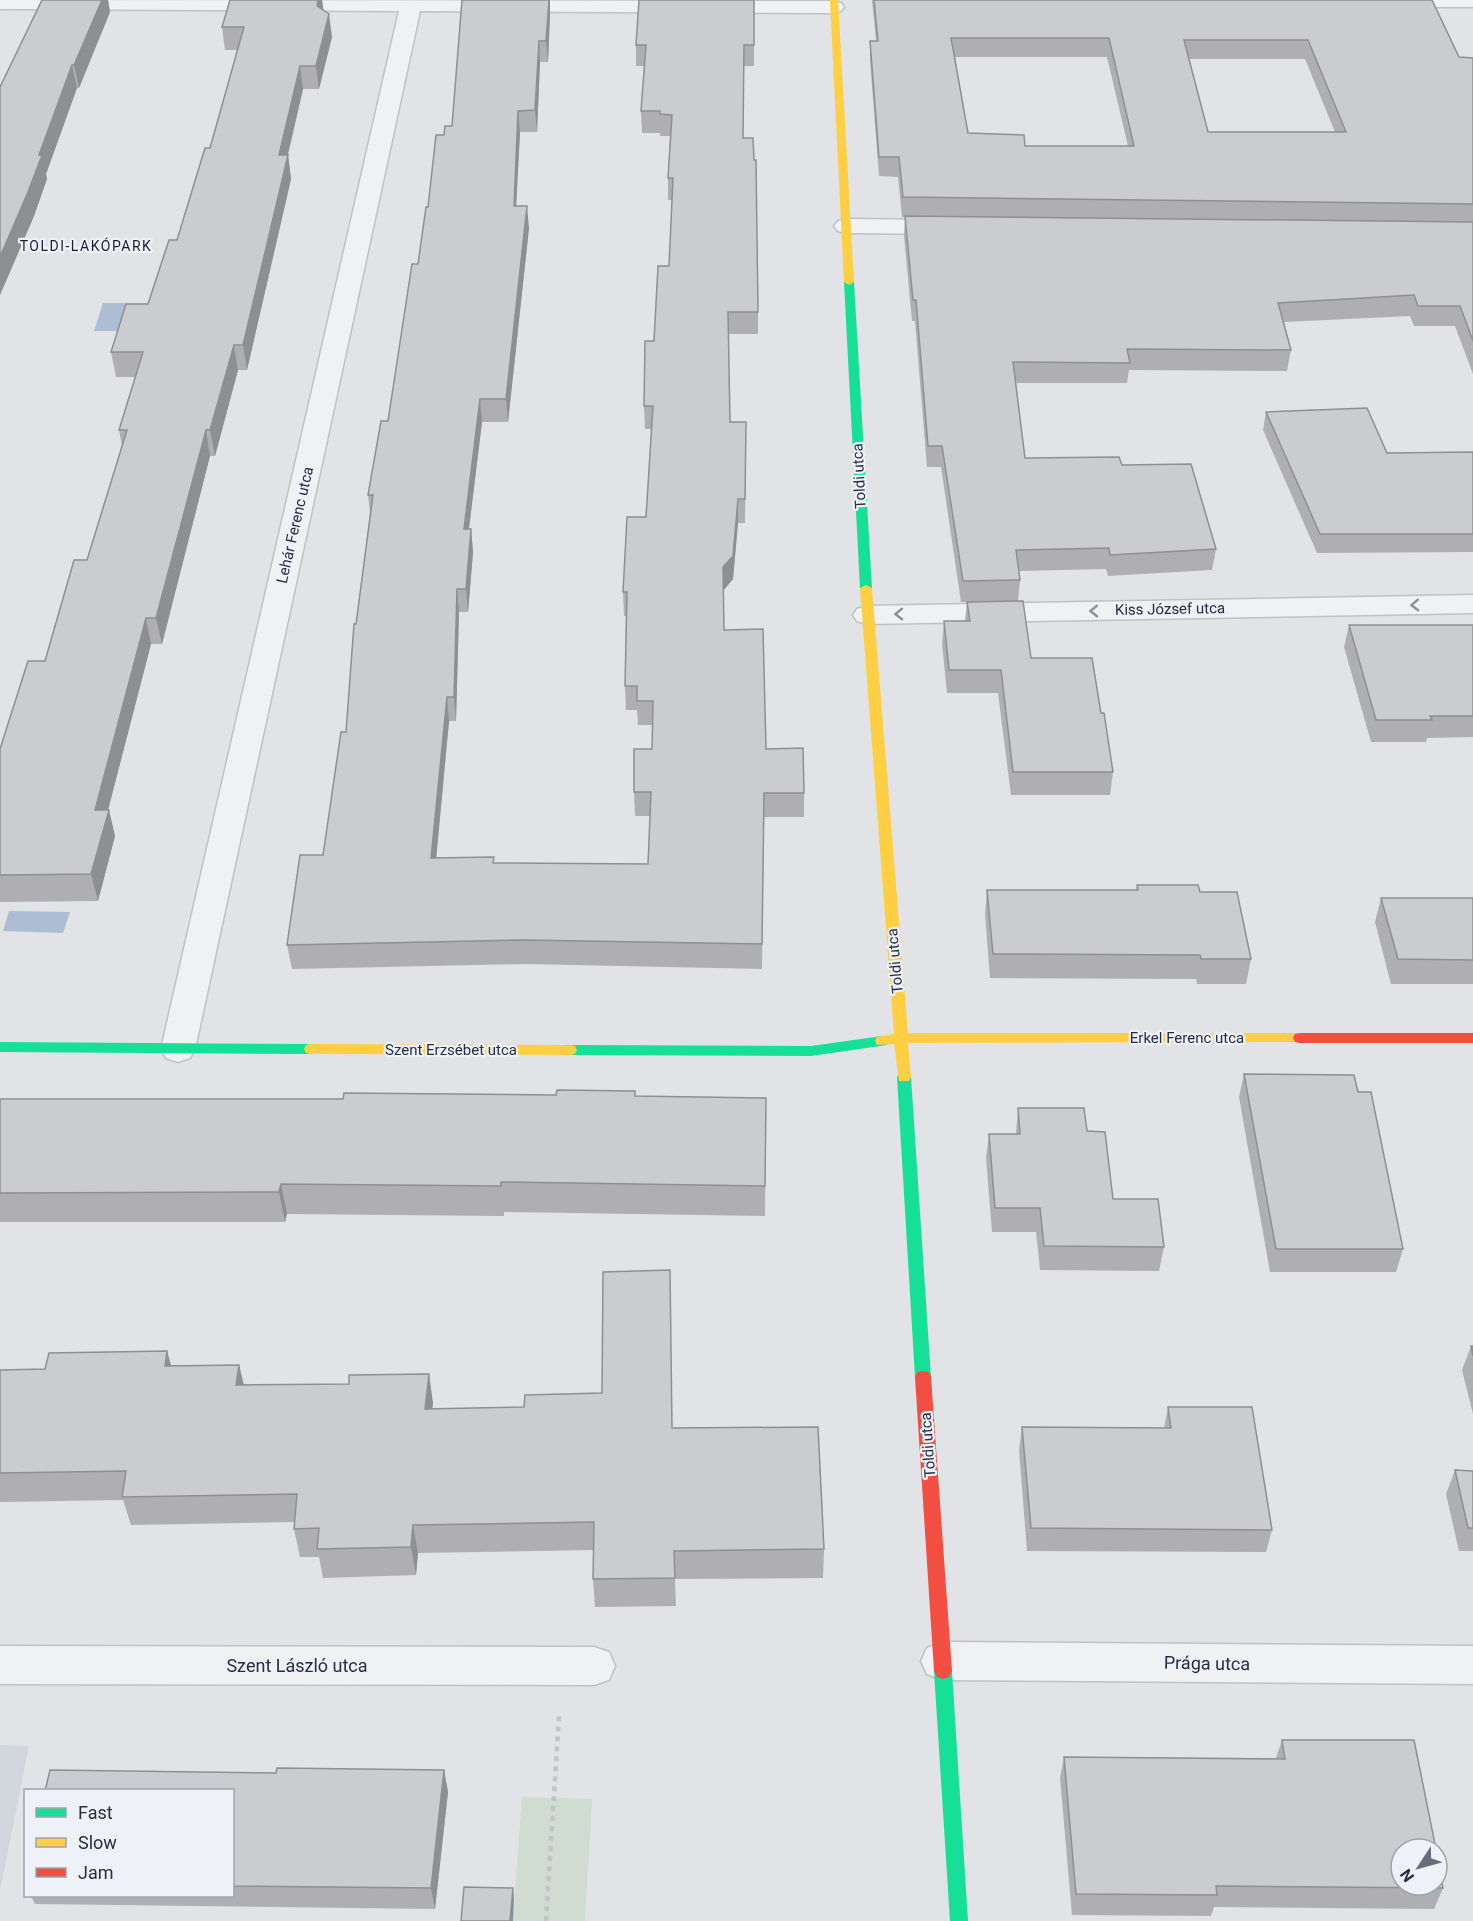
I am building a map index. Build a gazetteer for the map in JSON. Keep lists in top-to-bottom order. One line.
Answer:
{"streets":{"street":["Toldi utca","Lehár Ferenc utca","Kiss József utca","Erkel Ferenc utca","Szent Erzsébet utca","Prága utca","Szent László utca"]},"crossings":[["Toldi utca","Kiss József utca"],["Toldi utca","Erkel Ferenc utca"],["Toldi utca","Szent Erzsébet utca"],["Toldi utca","Prága utca"],["Lehár Ferenc utca","Szent Erzsébet utca"],["Erkel Ferenc utca","Szent Erzsébet utca"]],"one_way":["Kiss József utca"],"districts":["TOLDI-LAKÓPARK"],"legend":["Fast","Slow","Jam"],"north":"bottom left"}
